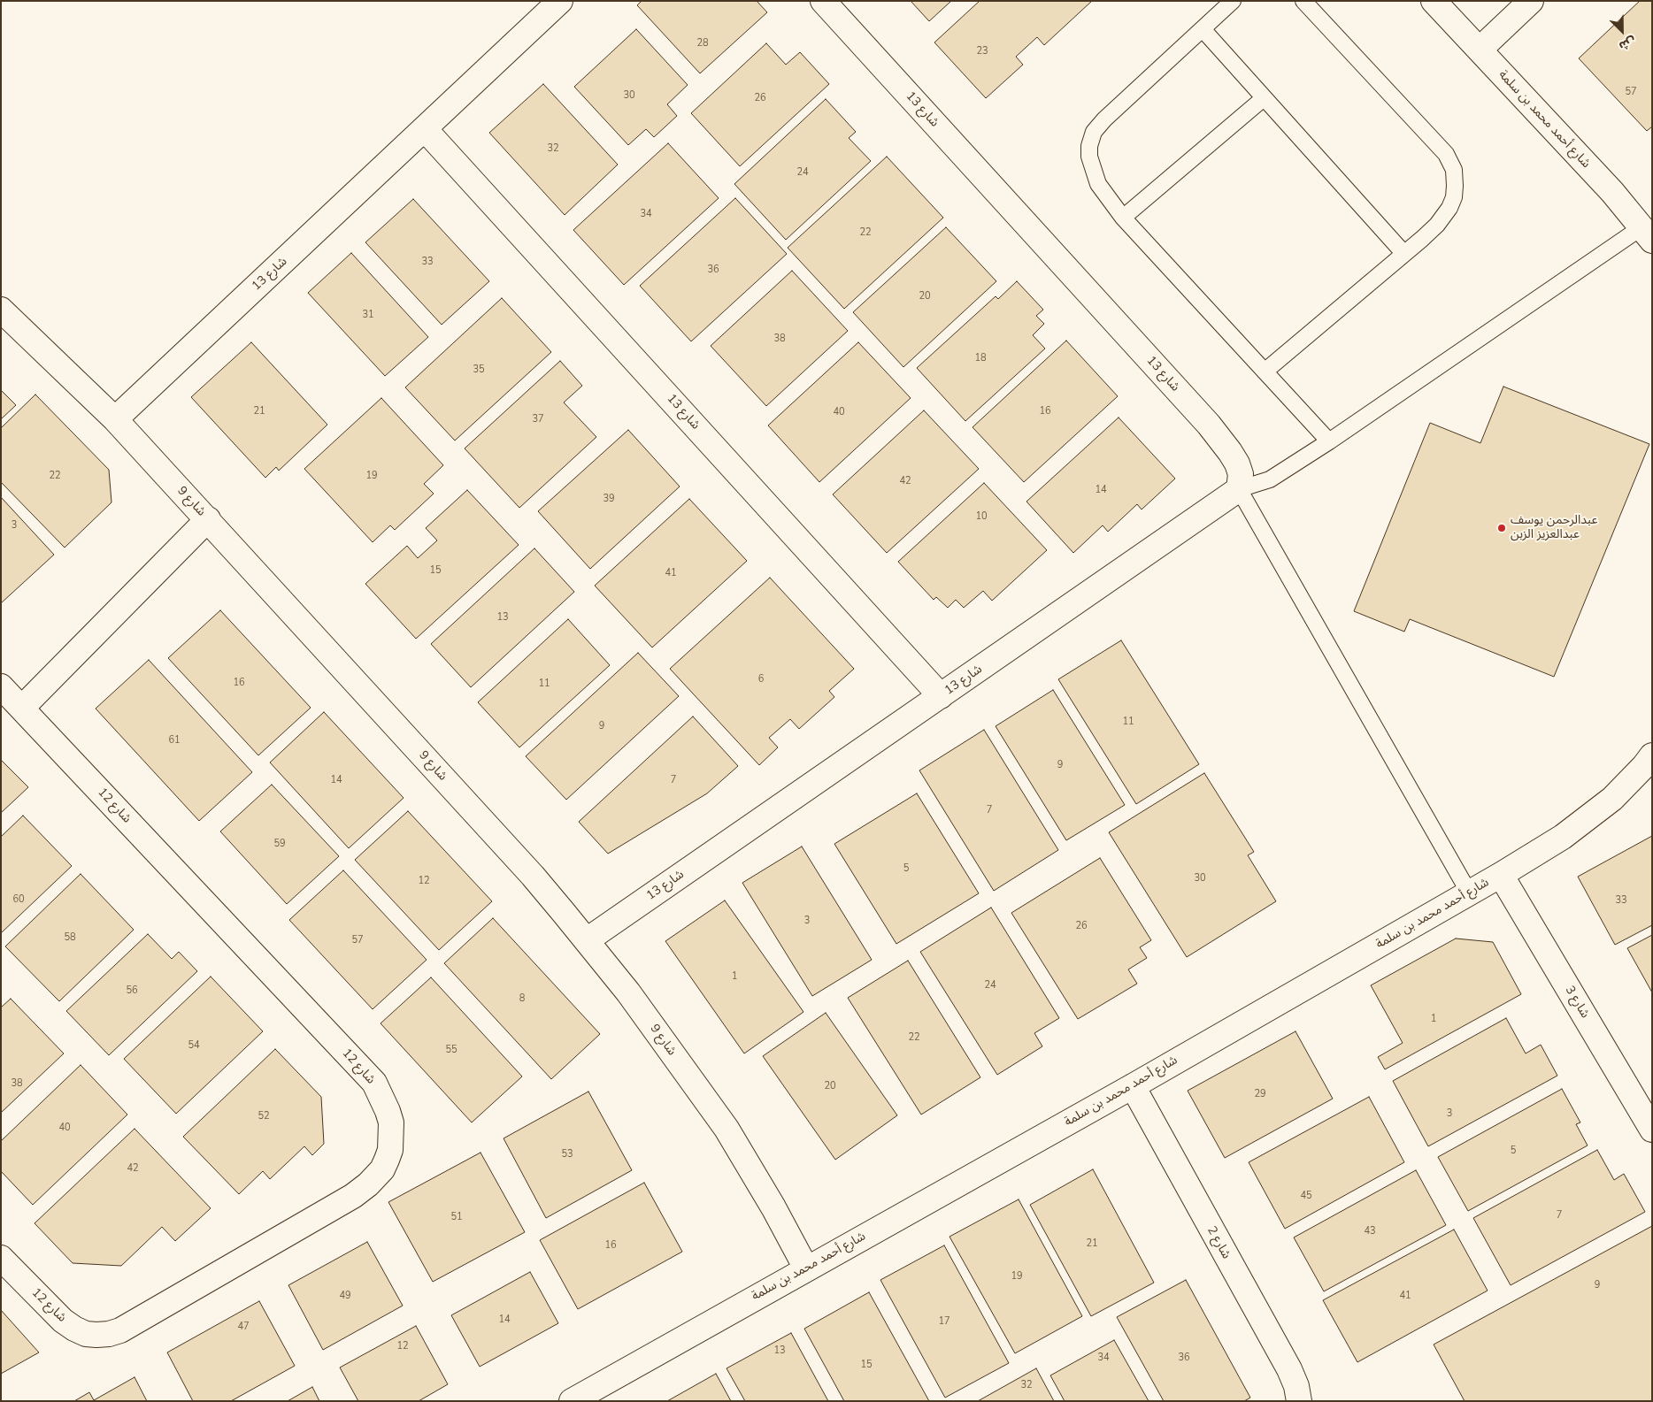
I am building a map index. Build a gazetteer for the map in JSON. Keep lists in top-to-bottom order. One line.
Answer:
{"streets":{"street":["شارع 13","شارع أحمد محمد بن سلمة","شارع 9","شارع 12","شارع 3","شارع 2"]},"crossings":[["شارع 13","شارع 9"],["شارع أحمد محمد بن سلمة","شارع 9"],["شارع أحمد محمد بن سلمة","شارع 3"],["شارع أحمد محمد بن سلمة","شارع 2"]],"places":["عبدالرحمن يوسف عبدالعزيز الزبن"],"house_numbers":["28","23","57","30","26","32","24","34","22","33","36","20","31","38","18","35","21","16","40","37","22","19","42","14","39","10","3","15","41","13","6","16","11","11","9","61","9","14","7","7","59","5","30","12","60","33","3","26","58","57","1","24","56","8","1","22","54","55","38","20","29","3","52","40","5","53","42","45","7","51","43","21","16","19","9","49","41","14","17","47","12","13","34","36","15","32"],"north":"bottom right"}
